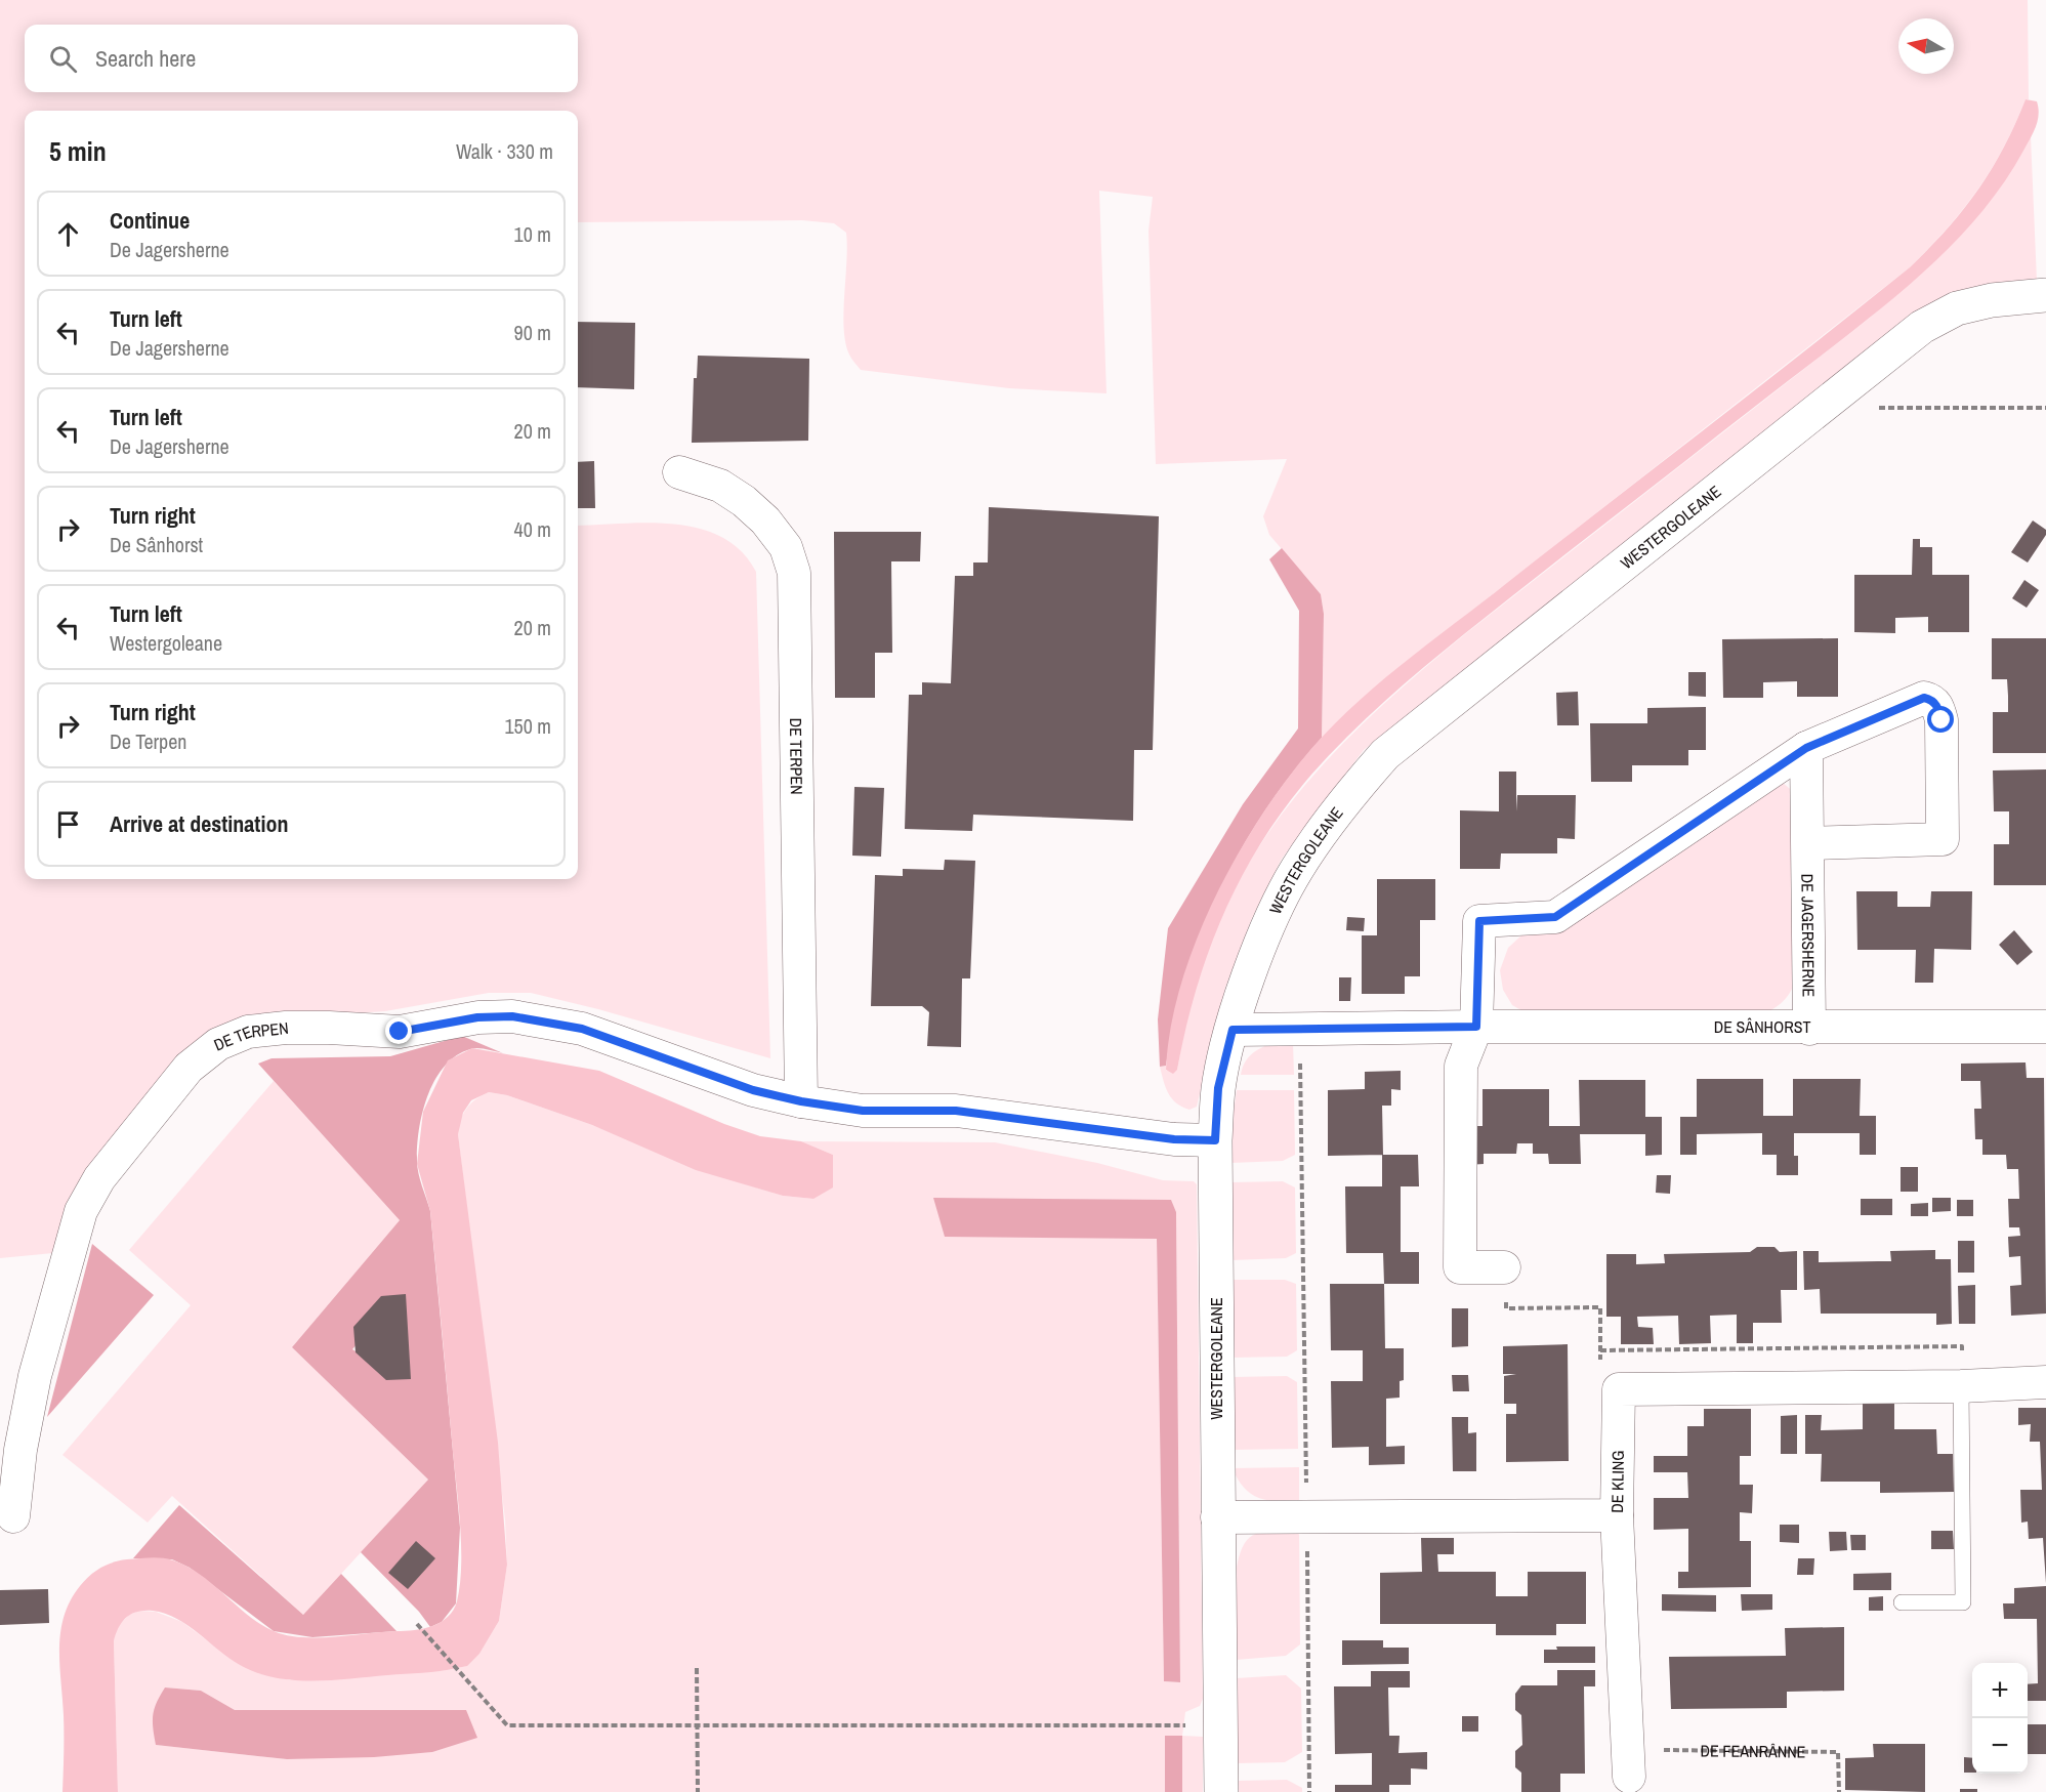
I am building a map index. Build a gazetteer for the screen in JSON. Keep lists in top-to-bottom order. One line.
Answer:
{"streets":{"street":["WESTERGOLEANE","DE TERPEN","DE JAGERSHERNE","DE SÂNHORST","DE KLING"],"path":["DE FEANRÂNNE"]},"crossings":[["WESTERGOLEANE","DE TERPEN"],["WESTERGOLEANE","DE SÂNHORST"],["WESTERGOLEANE","DE KLING"],["DE JAGERSHERNE","DE SÂNHORST"]],"north":"left","page":{"search":"Search here","heading":["5 min","Walk · 330 m"],"list":[["Continue","De Jagersherne","10 m"],["Turn left","De Jagersherne","90 m"],["Turn left","De Jagersherne","20 m"],["Turn right","De Sânhorst","40 m"],["Turn left","Westergoleane","20 m"],["Turn right","De Terpen","150 m"],"Arrive at destination"],"map_buttons":["+","−"]}}
